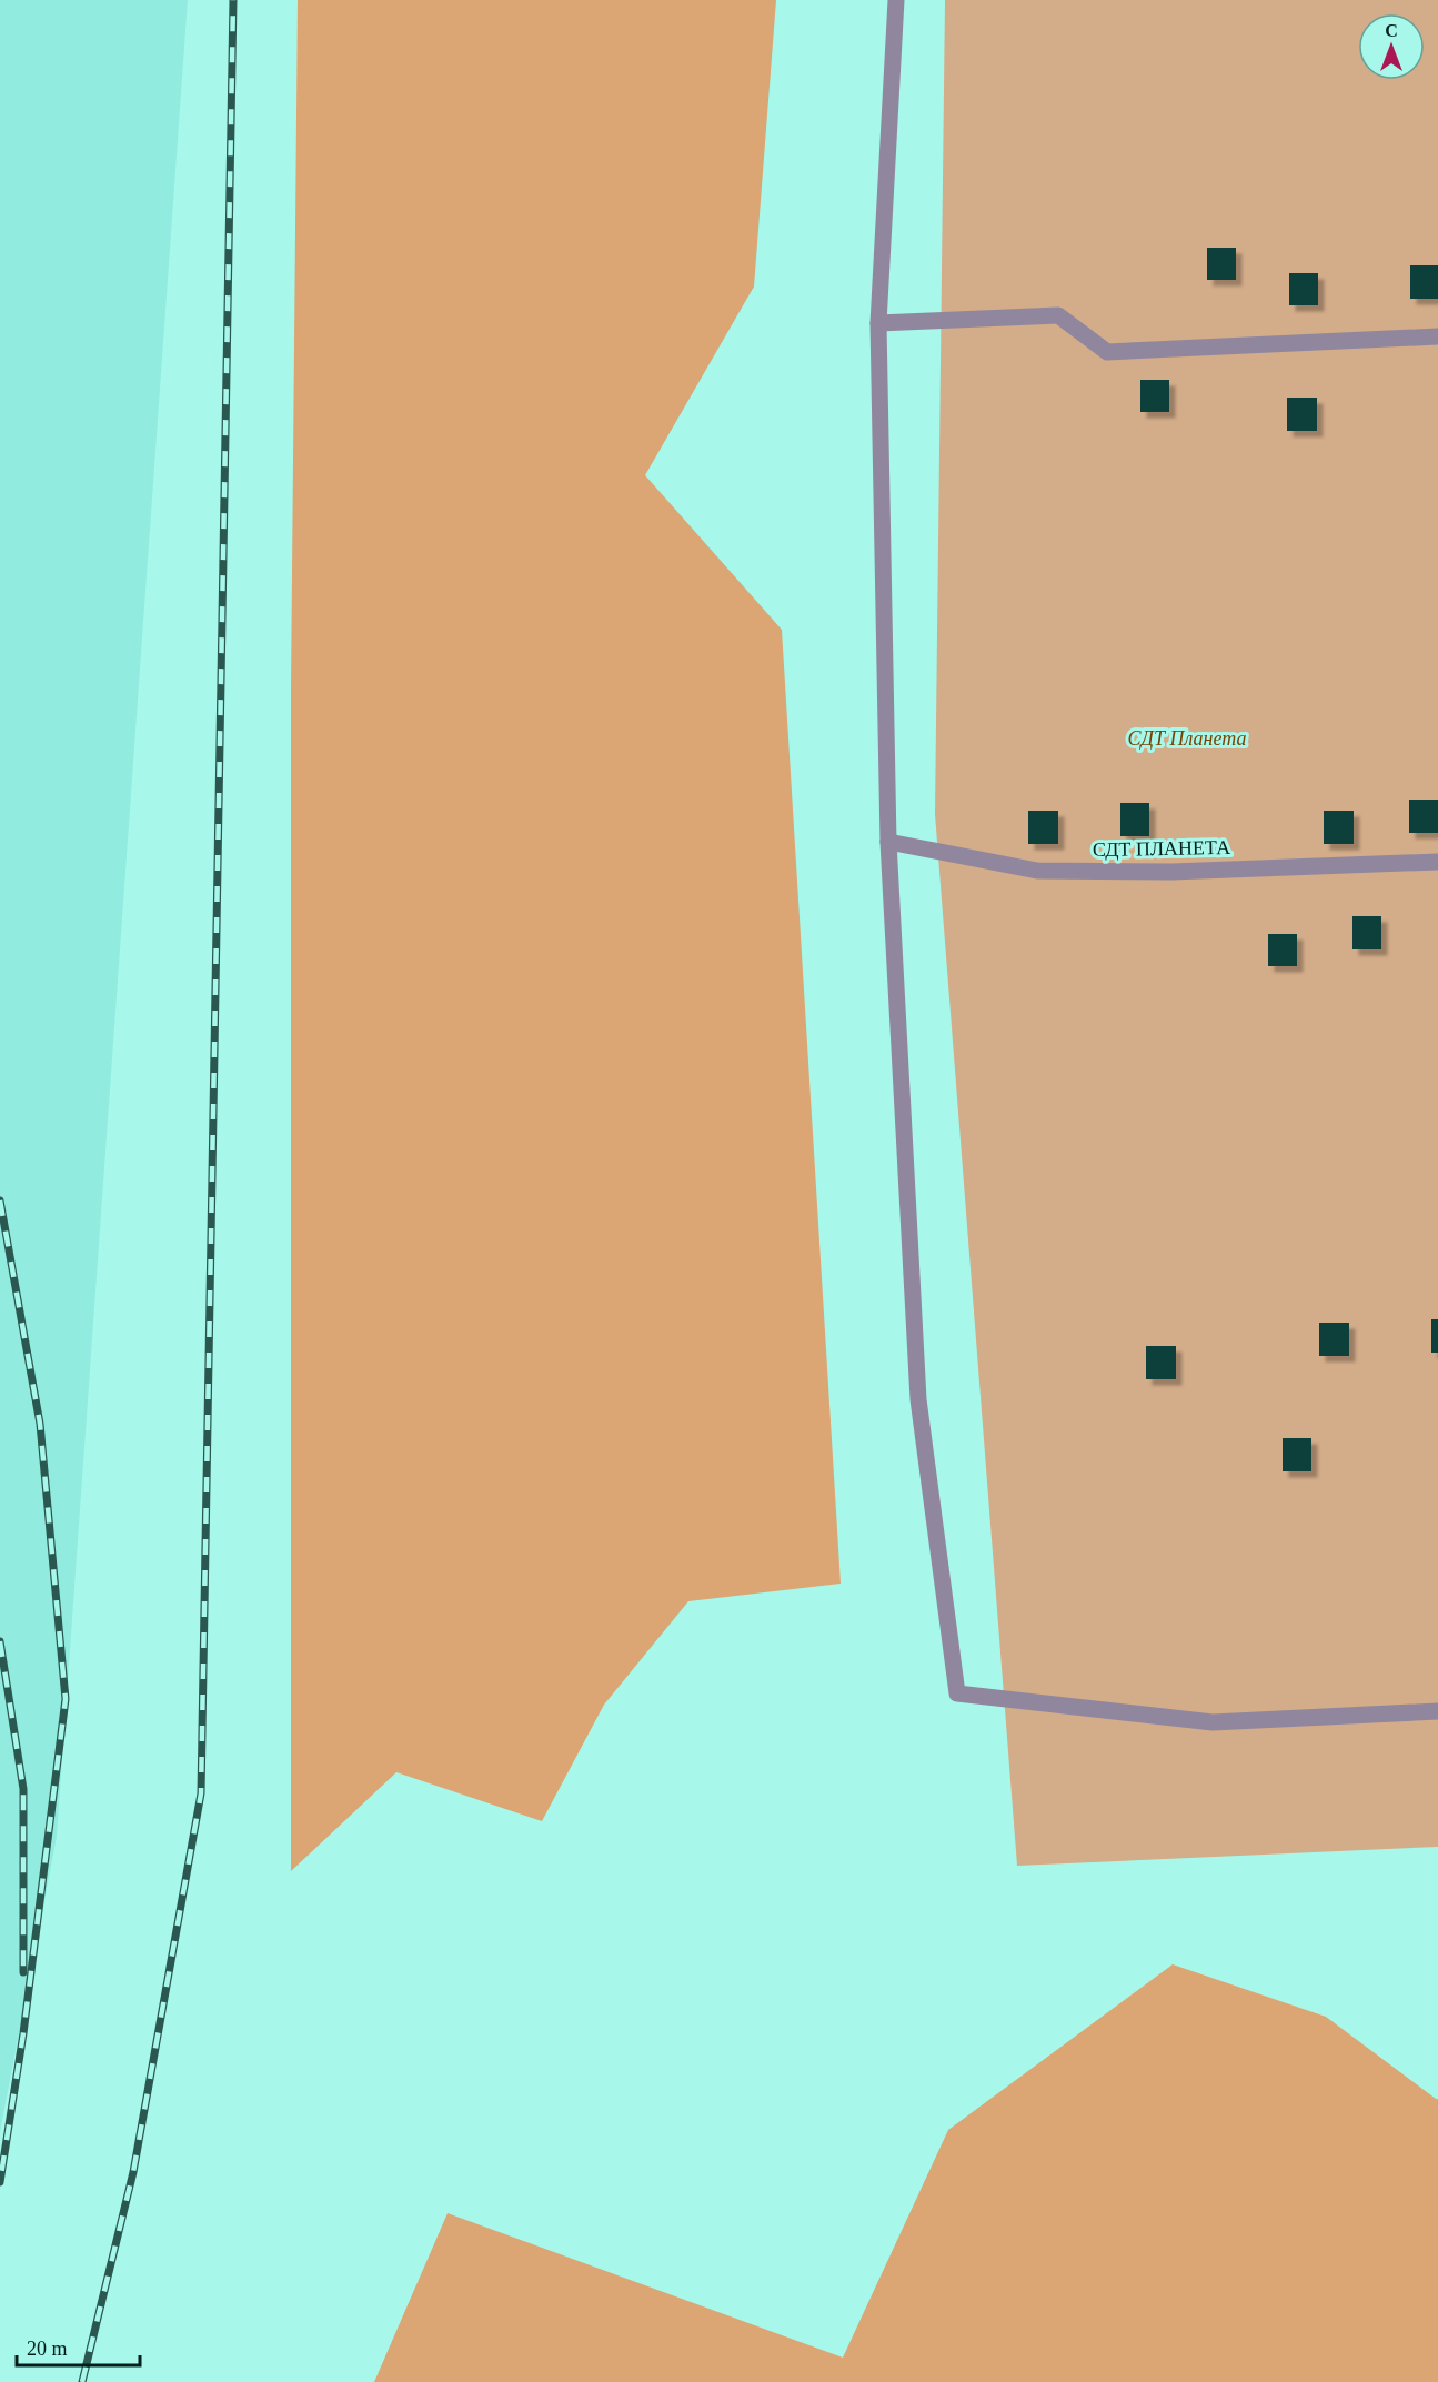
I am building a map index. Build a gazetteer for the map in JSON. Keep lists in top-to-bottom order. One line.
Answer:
{"streets":{"street":["СДТ ПЛАНЕТА"]},"parks":["СДТ Планета"],"scale_bar":"20 m","north":"top"}
